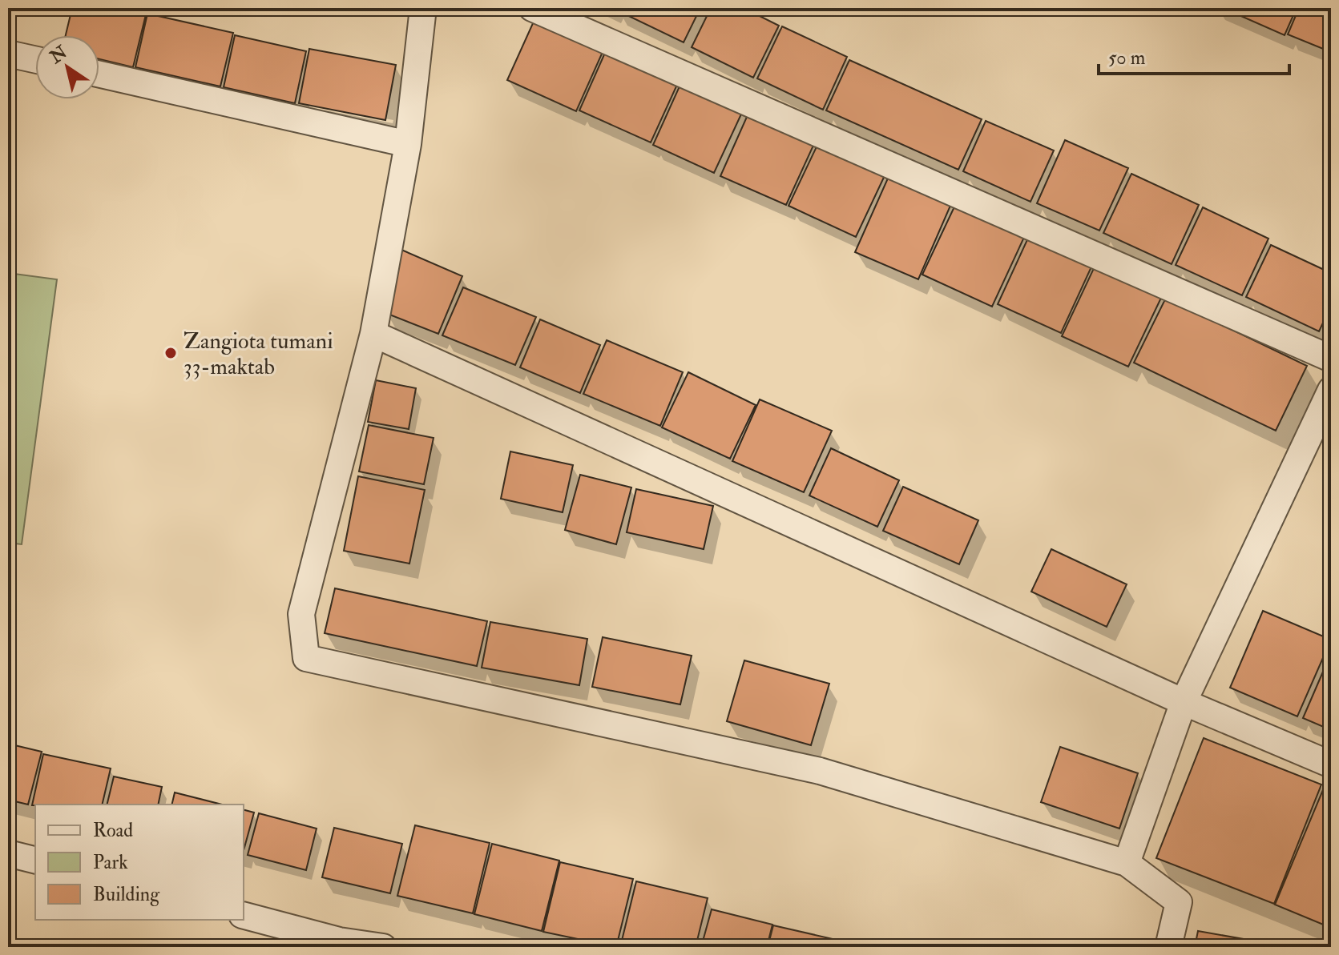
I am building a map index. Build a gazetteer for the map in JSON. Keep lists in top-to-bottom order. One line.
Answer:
{"places":["Zangiota tumani 33-maktab"],"legend":["Road","Park","Building"],"scale_bar":"50 m","north":"top left"}
